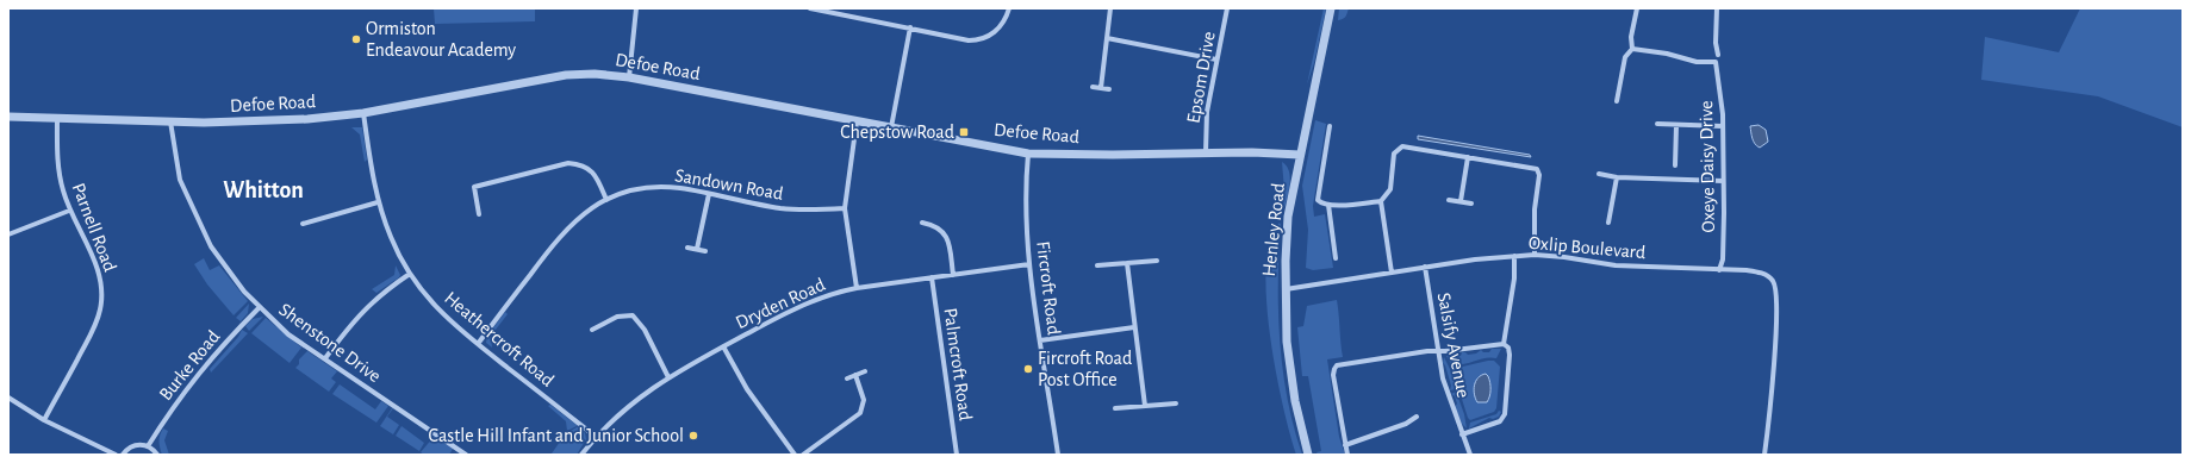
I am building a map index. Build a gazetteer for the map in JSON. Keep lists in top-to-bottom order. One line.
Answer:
{"streets":{"street":["Defoe Road","Epsom Drive","Oxeye Daisy Drive","Sandown Road","Parnell Road","Henley Road","Oxlip Boulevard","Fircroft Road","Dryden Road","Heathercroft Road","Shenstone Drive","Salsify Avenue","Palmcroft Road","Burke Road"]},"crossings":[["Defoe Road","Epsom Drive"],["Defoe Road","Parnell Road"],["Defoe Road","Henley Road"],["Defoe Road","Fircroft Road"],["Defoe Road","Heathercroft Road"],["Defoe Road","Shenstone Drive"],["Oxeye Daisy Drive","Oxlip Boulevard"],["Sandown Road","Heathercroft Road"],["Henley Road","Oxlip Boulevard"],["Oxlip Boulevard","Salsify Avenue"],["Fircroft Road","Dryden Road"],["Dryden Road","Heathercroft Road"],["Dryden Road","Palmcroft Road"],["Shenstone Drive","Burke Road"]],"districts":["Whitton"],"places":{"other":["Ormiston Endeavour Academy","Fircroft Road Post Office","Castle Hill Infant and Junior School"],"transit":["Chepstow Road"]}}
